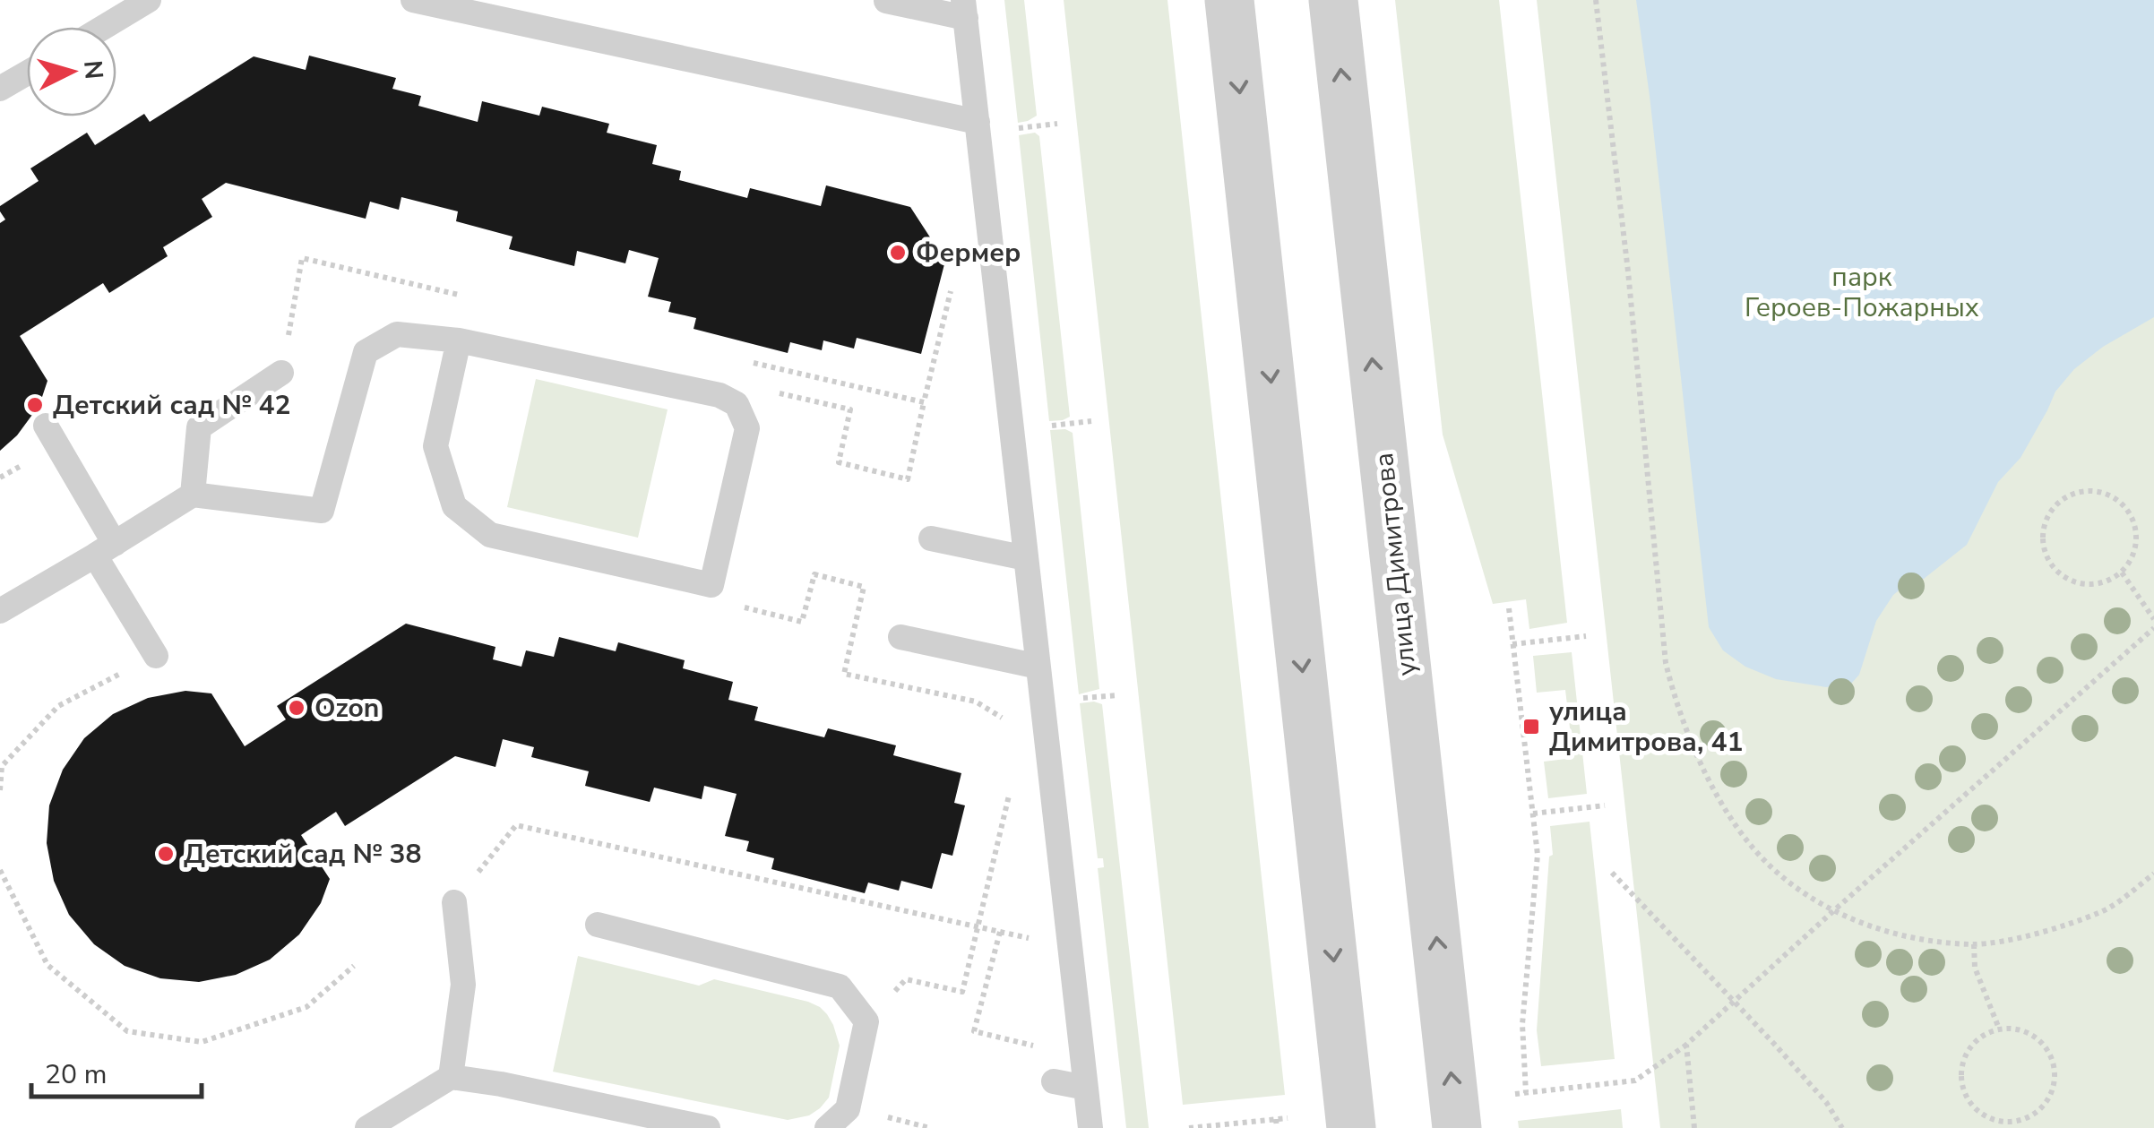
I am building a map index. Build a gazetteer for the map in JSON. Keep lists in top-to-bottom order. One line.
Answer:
{"streets":{"street":["улица Димитрова"]},"parks":["парк Героев-Пожарных"],"places":{"other":["Фермер","Детский сад № 42","Ozon","Детский сад № 38"],"transit":["улица Димитрова, 41"]},"scale_bar":"20 m","north":"right"}
